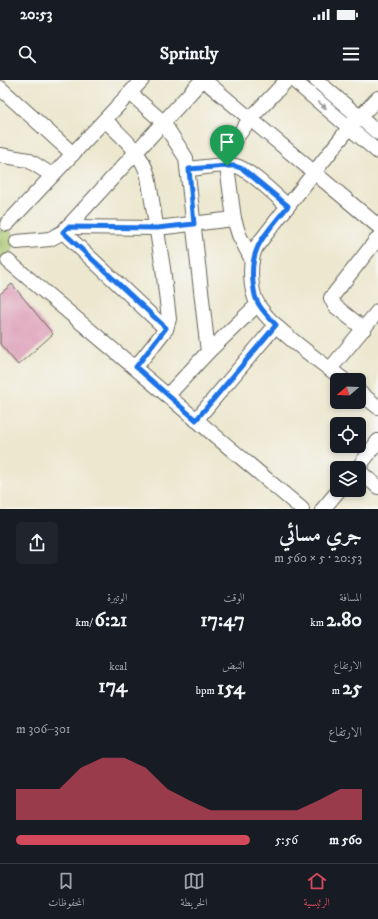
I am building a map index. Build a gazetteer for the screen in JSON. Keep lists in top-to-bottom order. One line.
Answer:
{"north":"left","page":{"status":"20:53","header":"Sprintly","heading":["جري مسائي","20:53 · 5 × 560 m"],"stats":[["المسافة","2.80 km"],["الوقت","17:47"],["الوتيرة","6:21 /km"],["الارتفاع","25 m"],["النبض","154 bpm"],["kcal","174"]],"chart":["الارتفاع","301–306 m"],"list":[{"name":"560 m","note":"5:56"}],"tabs":["الرئيسية","الخريطة","المحفوظات"]}}
